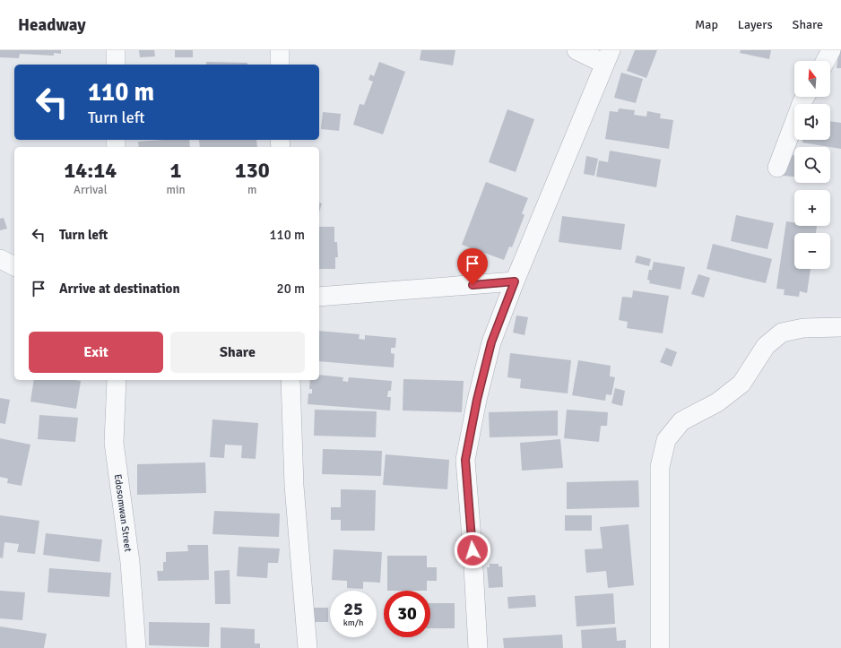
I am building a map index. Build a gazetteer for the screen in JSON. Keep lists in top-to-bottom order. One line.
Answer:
{"streets":{"street":["Edosomwan Street"]},"north":"top","page":{"header":"Headway","nav":["Map","Layers","Share"],"map_buttons":["+","−"],"turn":["110 m","Turn left"],"eta":["14:14","Arrival","1","min","130","m"],"list":[{"name":"Turn left","value":"110 m"},{"name":"Arrive at destination","value":"20 m"}],"buttons":["Exit","Share"],"speed":"25 km/h","limit":"30"}}
